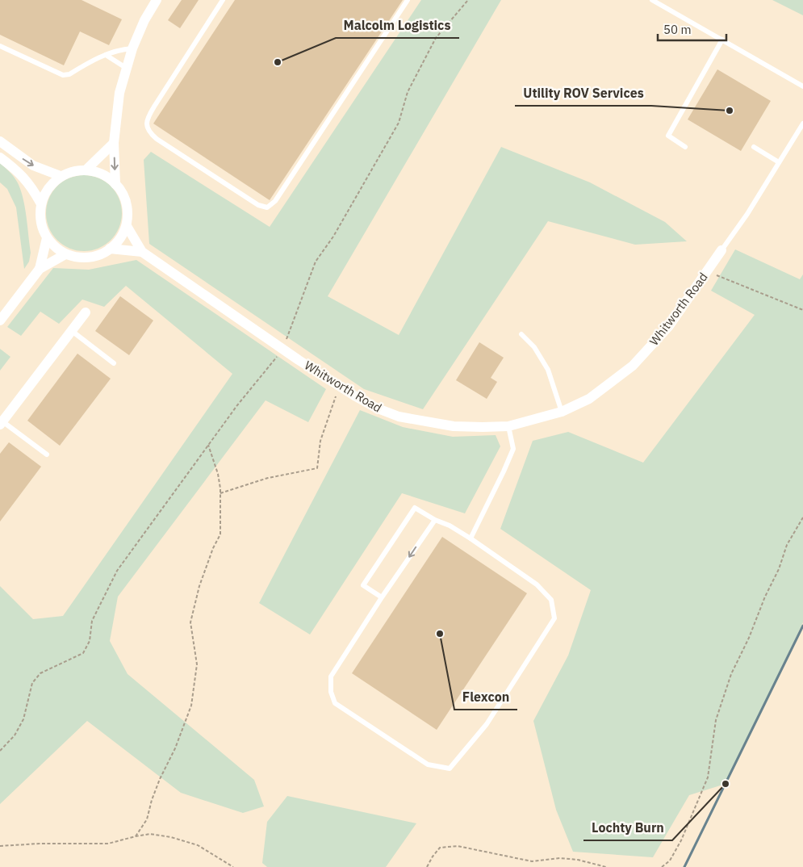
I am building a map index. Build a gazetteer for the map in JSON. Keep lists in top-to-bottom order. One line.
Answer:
{"streets":{"street":["Whitworth Road"]},"places":["Malcolm Logistics","Utility ROV Services","Flexcon","Lochty Burn"],"scale_bar":"50 m"}
